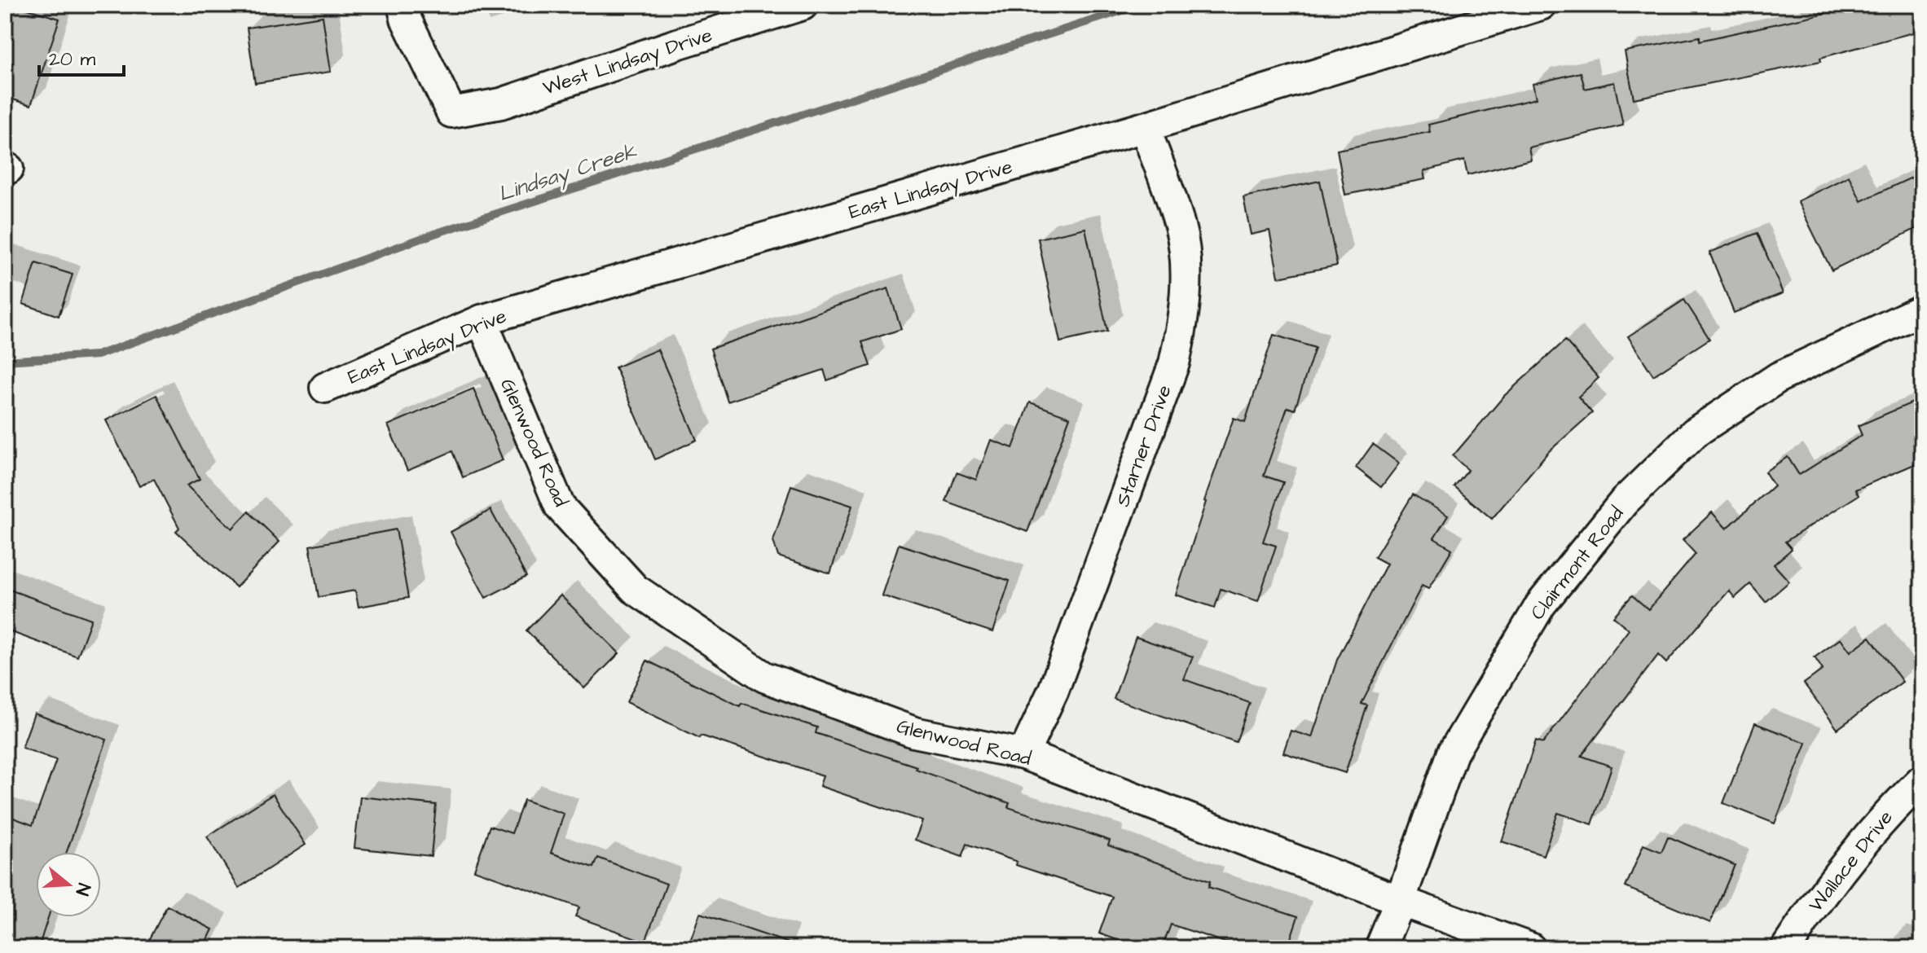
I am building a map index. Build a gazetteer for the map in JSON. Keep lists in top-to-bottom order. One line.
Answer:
{"streets":{"street":["West Lindsay Drive","East Lindsay Drive","Glenwood Road","Starner Drive","Clairmont Road","Wallace Drive"]},"crossings":[["East Lindsay Drive","Glenwood Road"],["East Lindsay Drive","Starner Drive"],["Glenwood Road","Starner Drive"],["Glenwood Road","Clairmont Road"]],"water":["Lindsay Creek"],"scale_bar":"20 m","north":"right"}
